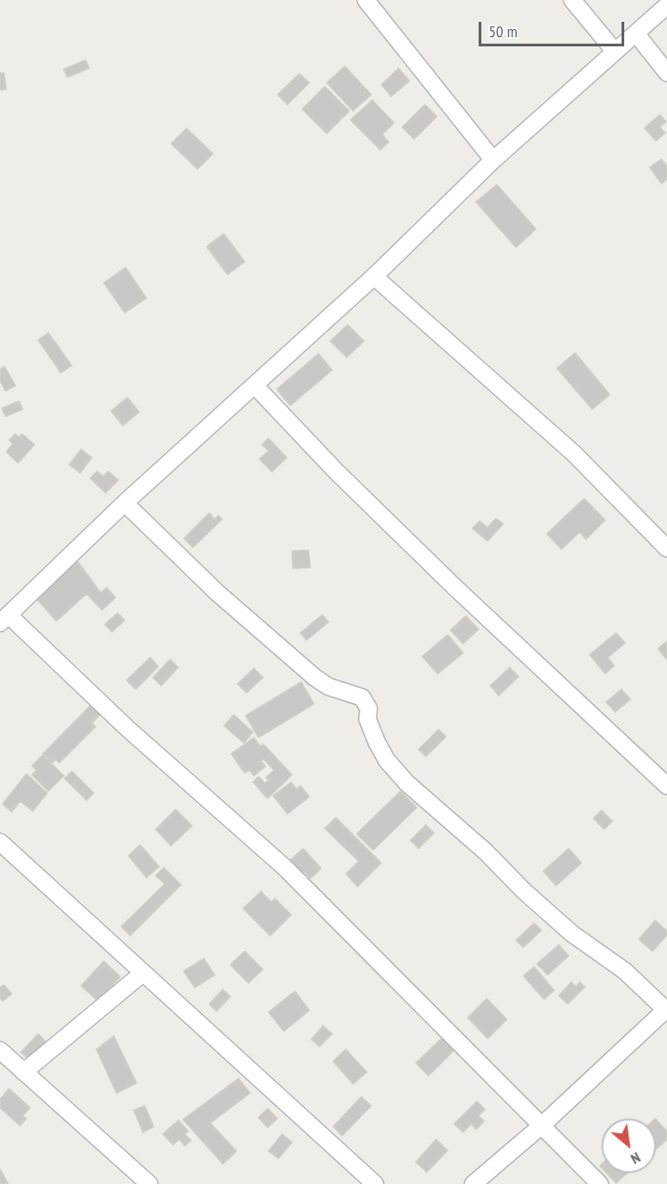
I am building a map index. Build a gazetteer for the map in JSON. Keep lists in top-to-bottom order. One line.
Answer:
{"scale_bar":"50 m","north":"bottom right"}
